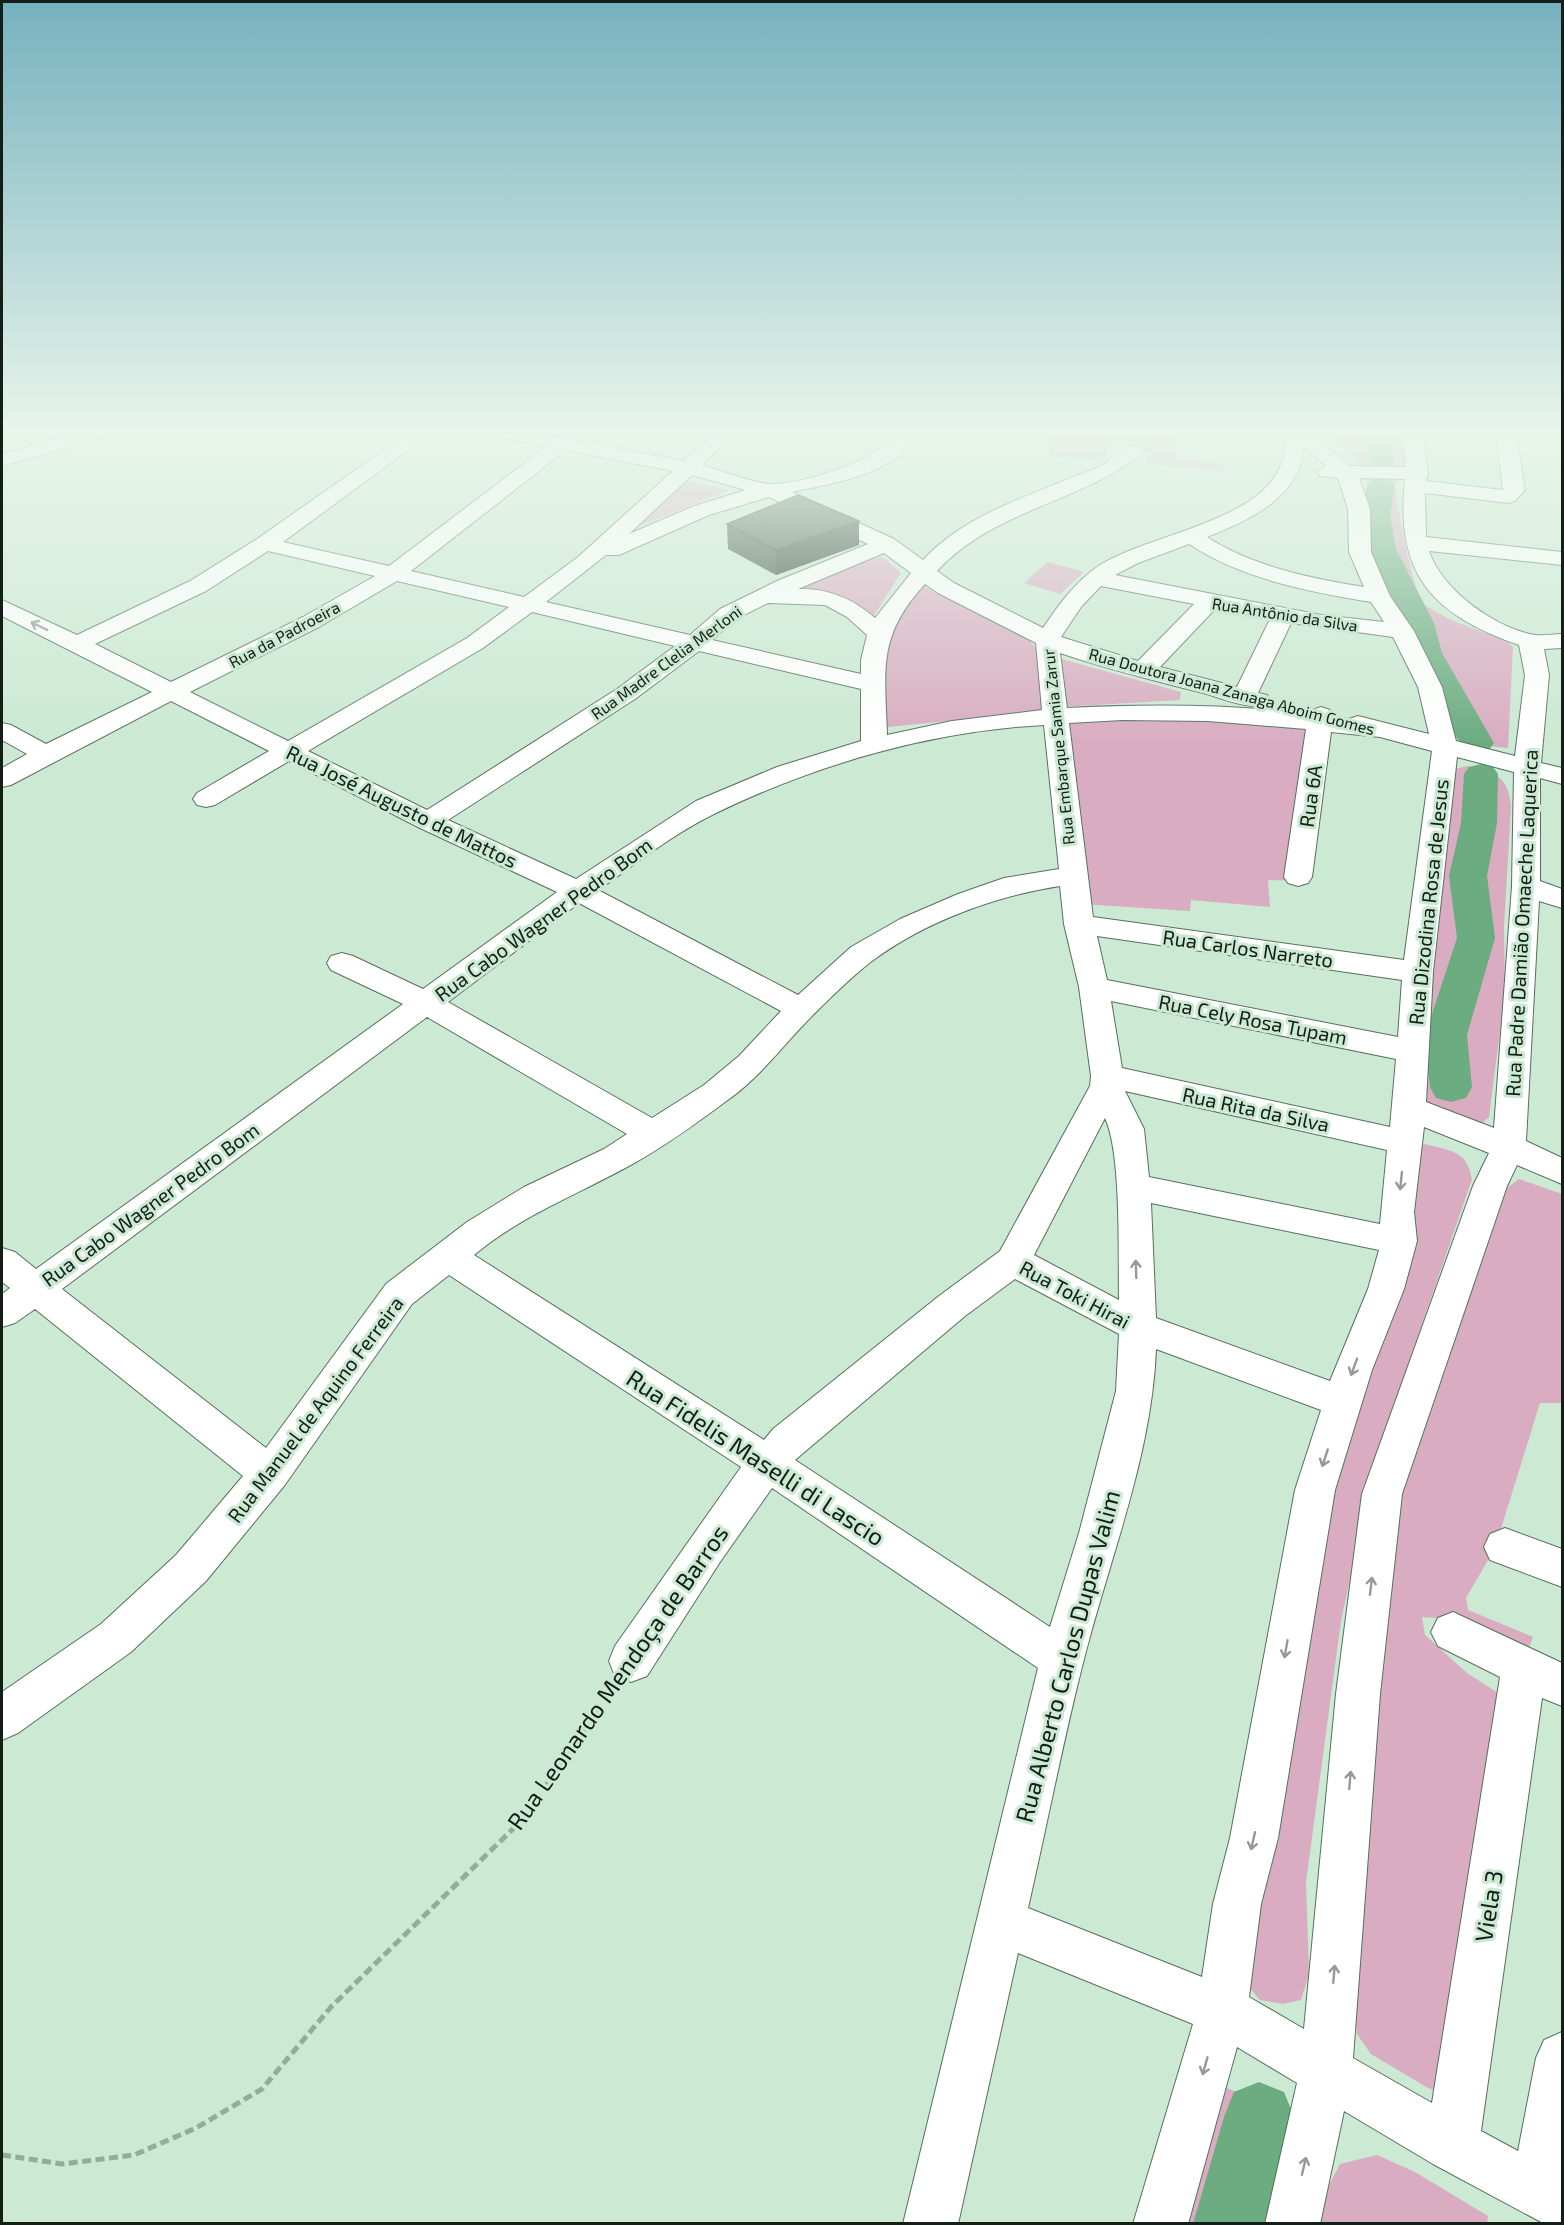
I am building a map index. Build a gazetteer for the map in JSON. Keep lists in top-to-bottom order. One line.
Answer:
{"streets":{"street":["Rua Antônio da Silva","Rua da Padroeira","Rua Madre Clelia Merloni","Rua Doutora Joana Zanaga Aboim Gomes","Rua Embarque Samia Zarur","Rua 6A","Rua José Augusto de Mattos","Rua Dizodina Rosa de Jesus","Rua Cabo Wagner Pedro Bom","Rua Padre Damião Omaeche Laquerica","Rua Carlos Narreto","Rua Cely Rosa Tupam","Rua Rita da Silva","Rua Toki Hirai","Rua Manuel de Aquino Ferreira","Rua Fidelis Maselli di Lascio","Rua Alberto Carlos Dupas Valim","Rua Leonardo Mendoça de Barros","Viela 3"]},"crossings":[["Rua Antônio da Silva","Rua Embarque Samia Zarur"],["Rua Antônio da Silva","Rua Dizodina Rosa de Jesus"],["Rua da Padroeira","Rua José Augusto de Mattos"],["Rua Madre Clelia Merloni","Rua Doutora Joana Zanaga Aboim Gomes"],["Rua Madre Clelia Merloni","Rua José Augusto de Mattos"],["Rua Doutora Joana Zanaga Aboim Gomes","Rua Embarque Samia Zarur"],["Rua Doutora Joana Zanaga Aboim Gomes","Rua 6A"],["Rua Doutora Joana Zanaga Aboim Gomes","Rua Dizodina Rosa de Jesus"],["Rua Doutora Joana Zanaga Aboim Gomes","Rua Cabo Wagner Pedro Bom"],["Rua Doutora Joana Zanaga Aboim Gomes","Rua Padre Damião Omaeche Laquerica"],["Rua Embarque Samia Zarur","Rua Cabo Wagner Pedro Bom"],["Rua Embarque Samia Zarur","Rua Carlos Narreto"],["Rua Embarque Samia Zarur","Rua Cely Rosa Tupam"],["Rua Embarque Samia Zarur","Rua Rita da Silva"],["Rua Embarque Samia Zarur","Rua Manuel de Aquino Ferreira"],["Rua Embarque Samia Zarur","Rua Alberto Carlos Dupas Valim"],["Rua Embarque Samia Zarur","Rua Leonardo Mendoça de Barros"],["Rua 6A","Rua Cabo Wagner Pedro Bom"],["Rua José Augusto de Mattos","Rua Cabo Wagner Pedro Bom"],["Rua José Augusto de Mattos","Rua Manuel de Aquino Ferreira"],["Rua Dizodina Rosa de Jesus","Rua Carlos Narreto"],["Rua Dizodina Rosa de Jesus","Rua Cely Rosa Tupam"],["Rua Dizodina Rosa de Jesus","Rua Rita da Silva"],["Rua Dizodina Rosa de Jesus","Rua Toki Hirai"],["Rua Rita da Silva","Rua Alberto Carlos Dupas Valim"],["Rua Rita da Silva","Rua Leonardo Mendoça de Barros"],["Rua Toki Hirai","Rua Alberto Carlos Dupas Valim"],["Rua Toki Hirai","Rua Leonardo Mendoça de Barros"],["Rua Manuel de Aquino Ferreira","Rua Fidelis Maselli di Lascio"],["Rua Fidelis Maselli di Lascio","Rua Alberto Carlos Dupas Valim"],["Rua Fidelis Maselli di Lascio","Rua Leonardo Mendoça de Barros"],["Rua Alberto Carlos Dupas Valim","Rua Leonardo Mendoça de Barros"]]}
